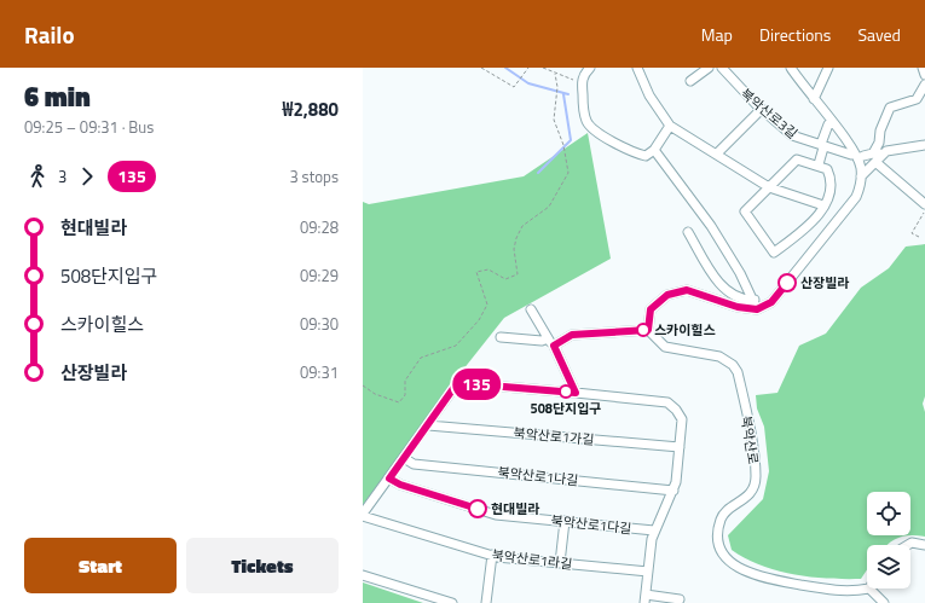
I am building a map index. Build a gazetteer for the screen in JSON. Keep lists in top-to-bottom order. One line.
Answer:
{"streets":{"street":["북악산로3길","북악산로1가길","북악산로","북악산로1나길","북악산로1다길","북악산로1라길"]},"places":["산장빌라","스카이힐스","508단지입구","현대빌라"],"lines":["bus line 135"],"page":{"header":"Railo","nav":["Map","Directions","Saved"],"heading":["6 min","09:25 – 09:31 · Bus","₩2,880"],"on_map":"135","legs":["3","135","3 stops"],"list":[{"name":"현대빌라","value":"09:28"},{"name":"508단지입구","value":"09:29"},{"name":"스카이힐스","value":"09:30"},{"name":"산장빌라","value":"09:31"}],"buttons":["Start","Tickets"]}}
